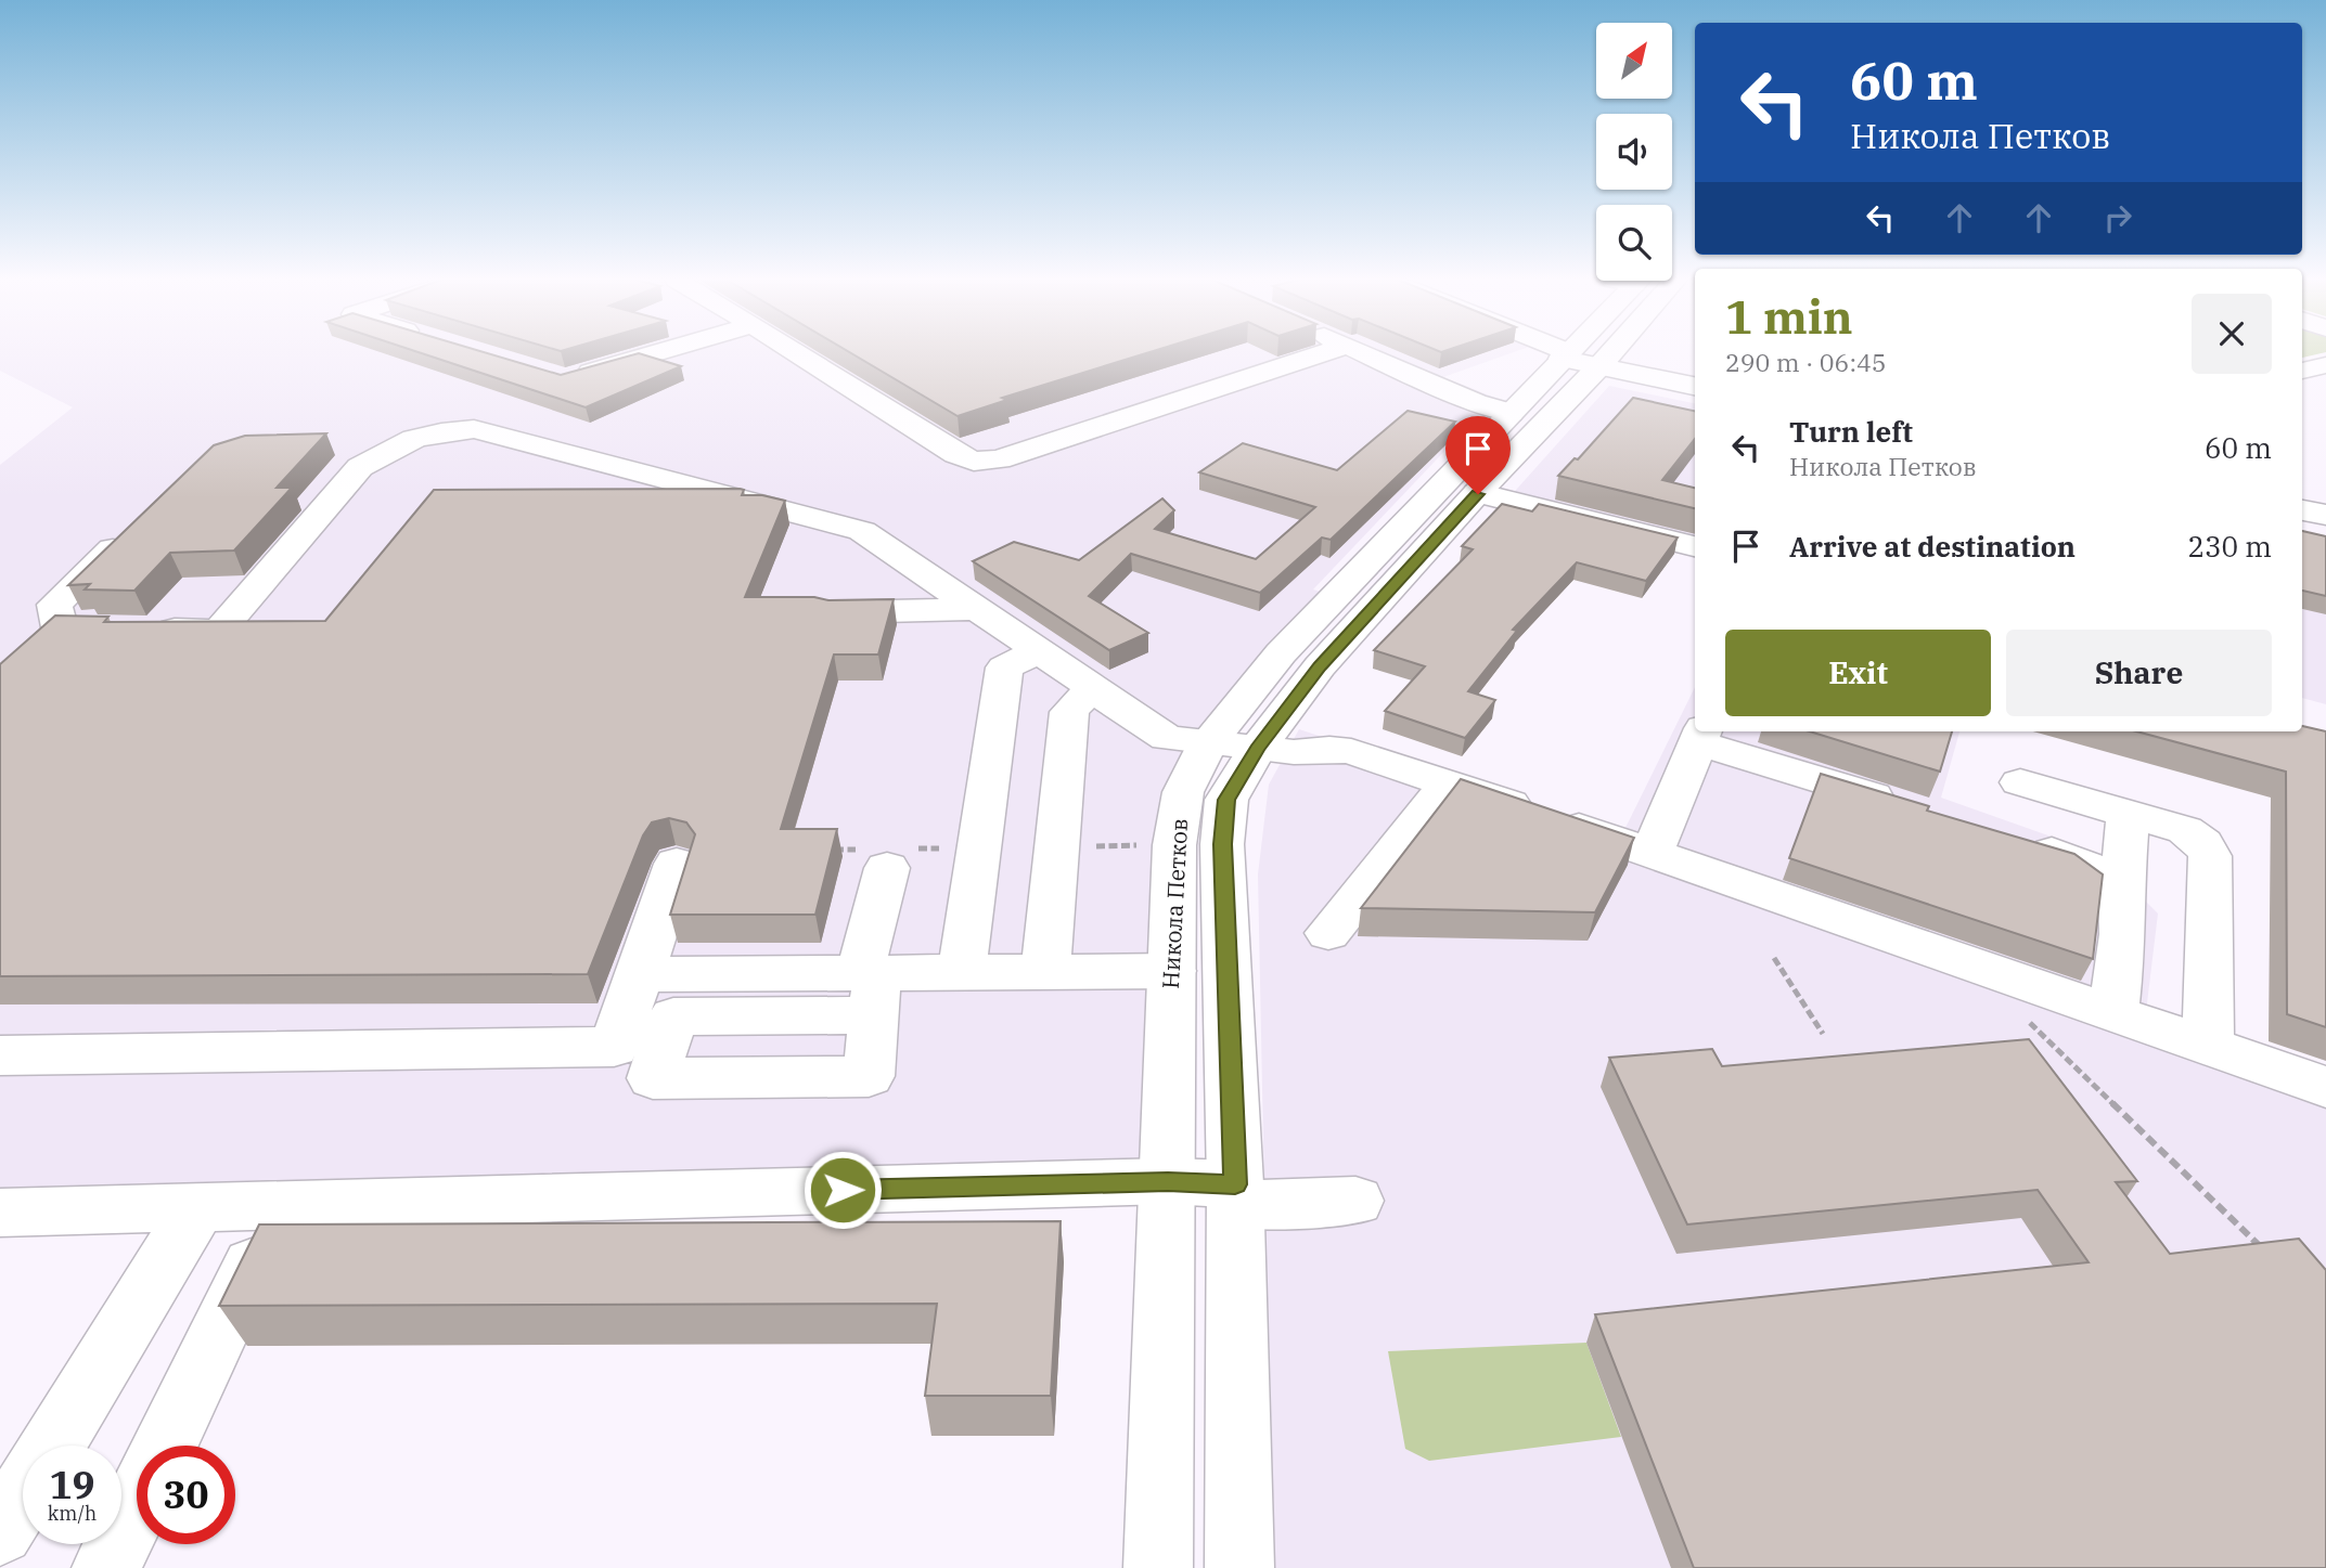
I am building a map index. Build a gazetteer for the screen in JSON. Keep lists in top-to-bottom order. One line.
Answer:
{"streets":{"main road":["Никола Петков"]},"north":"top right","page":{"turn":["60 m","Никола Петков"],"heading":["1 min","290 m · 06:45"],"list":[{"name":"Turn left","note":"Никола Петков","value":"60 m"},{"name":"Arrive at destination","value":"230 m"}],"buttons":["Exit","Share"],"speed":"19 km/h","limit":"30"}}
